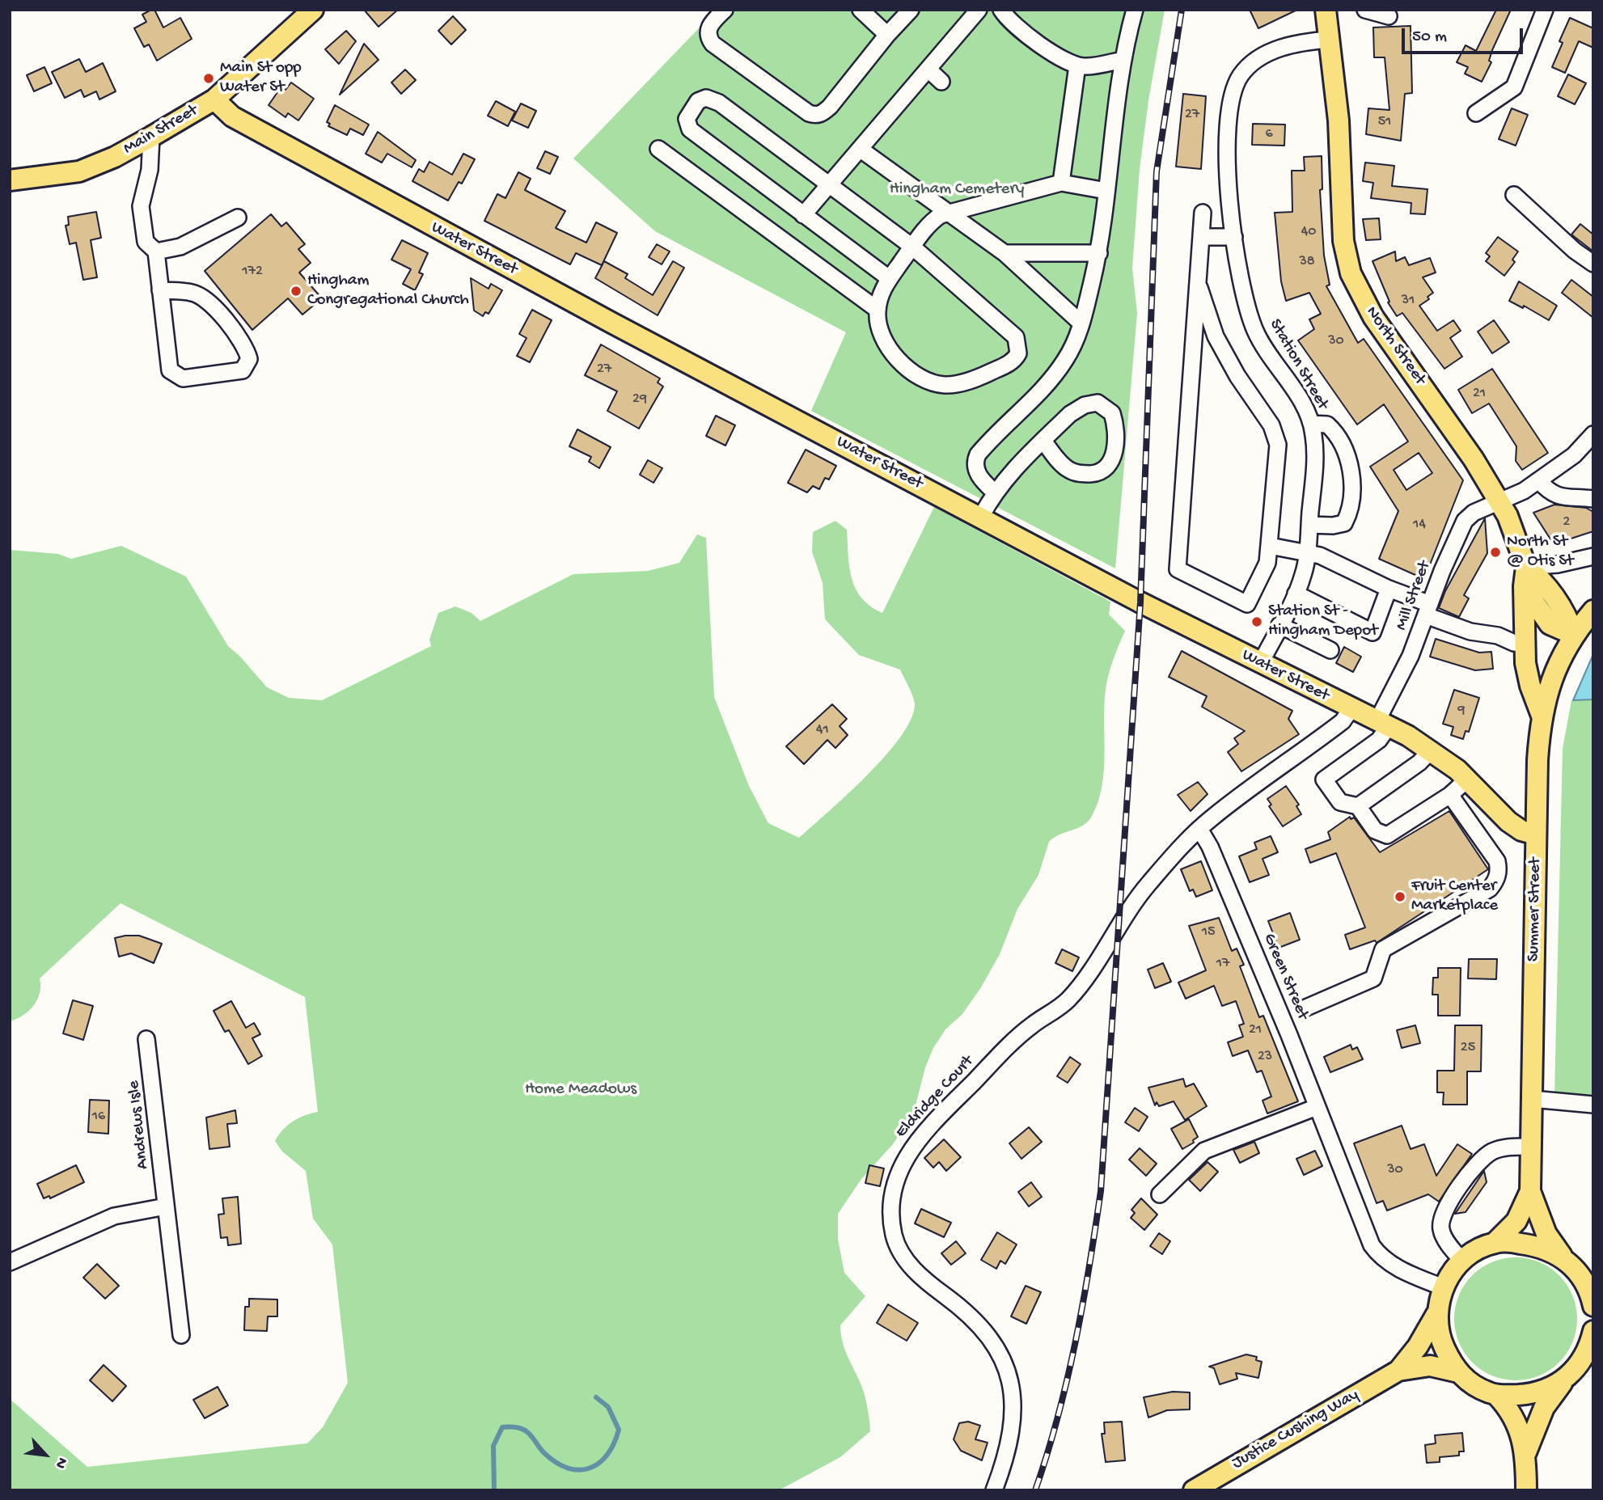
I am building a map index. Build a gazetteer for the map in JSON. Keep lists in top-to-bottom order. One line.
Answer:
{"streets":{"main road":["Main Street","Water Street","North Street","Summer Street","Justice Cushing Way"],"street":["Station Street","Mill Street","Green Street","Eldridge Court","Andrews Isle"]},"crossings":[["Main Street","Water Street"],["Water Street","Station Street"],["Water Street","Mill Street"],["Water Street","Summer Street"],["North Street","Station Street"],["North Street","Mill Street"],["Green Street","Eldridge Court"]],"parks":["Hingham Cemetery","Home Meadows"],"places":["Main St opp Water St","Hingham Congregational Church","North St @ Otis St","Station St - Hingham Depot","Fruit Center Marketplace"],"house_numbers":["27","51","6","40","38","172","31","30","27","21","29","2","14","9","41","15","17","21","25","23","16","30"],"scale_bar":"50 m","north":"bottom right"}
